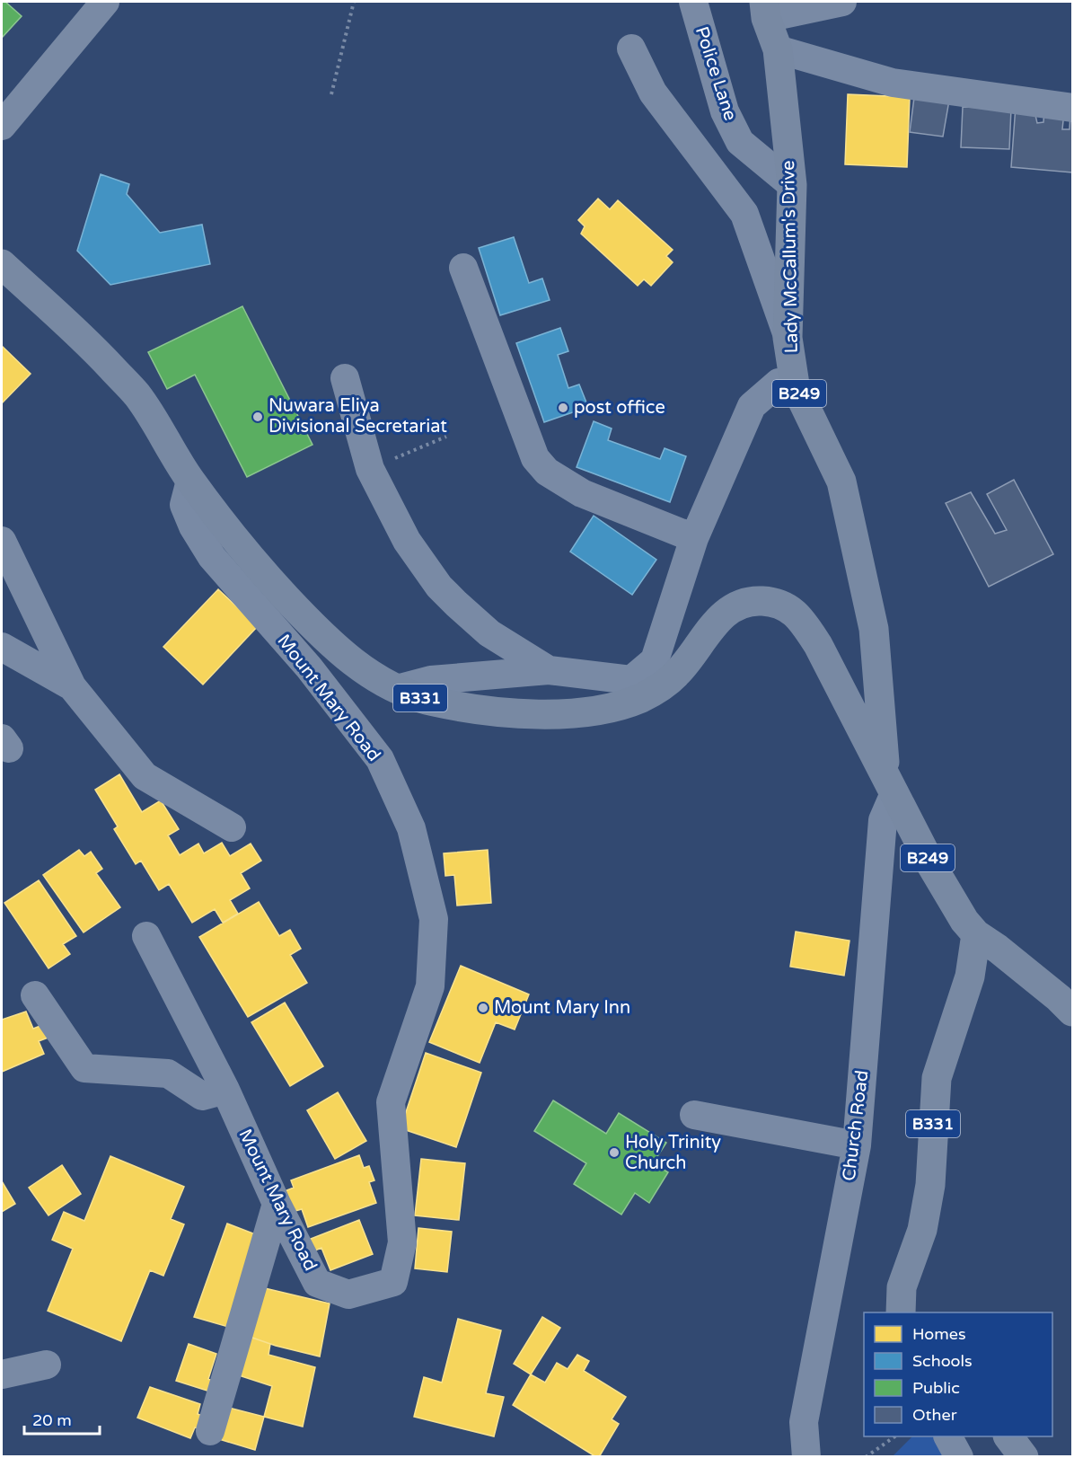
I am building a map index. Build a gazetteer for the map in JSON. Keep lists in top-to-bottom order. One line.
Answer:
{"streets":{"main road":["Lady McCallum's Drive","B249","B331"],"street":["Police Lane","Mount Mary Road","Church Road"]},"crossings":[["Police Lane","Lady McCallum's Drive"],["Lady McCallum's Drive","B331"],["Lady McCallum's Drive","Church Road"],["Mount Mary Road","B331"],["B331","Church Road"]],"places":["post office","Nuwara Eliya Divisional Secretariat","Mount Mary Inn","Holy Trinity Church"],"legend":["Homes","Schools","Public","Other"],"scale_bar":"20 m"}
